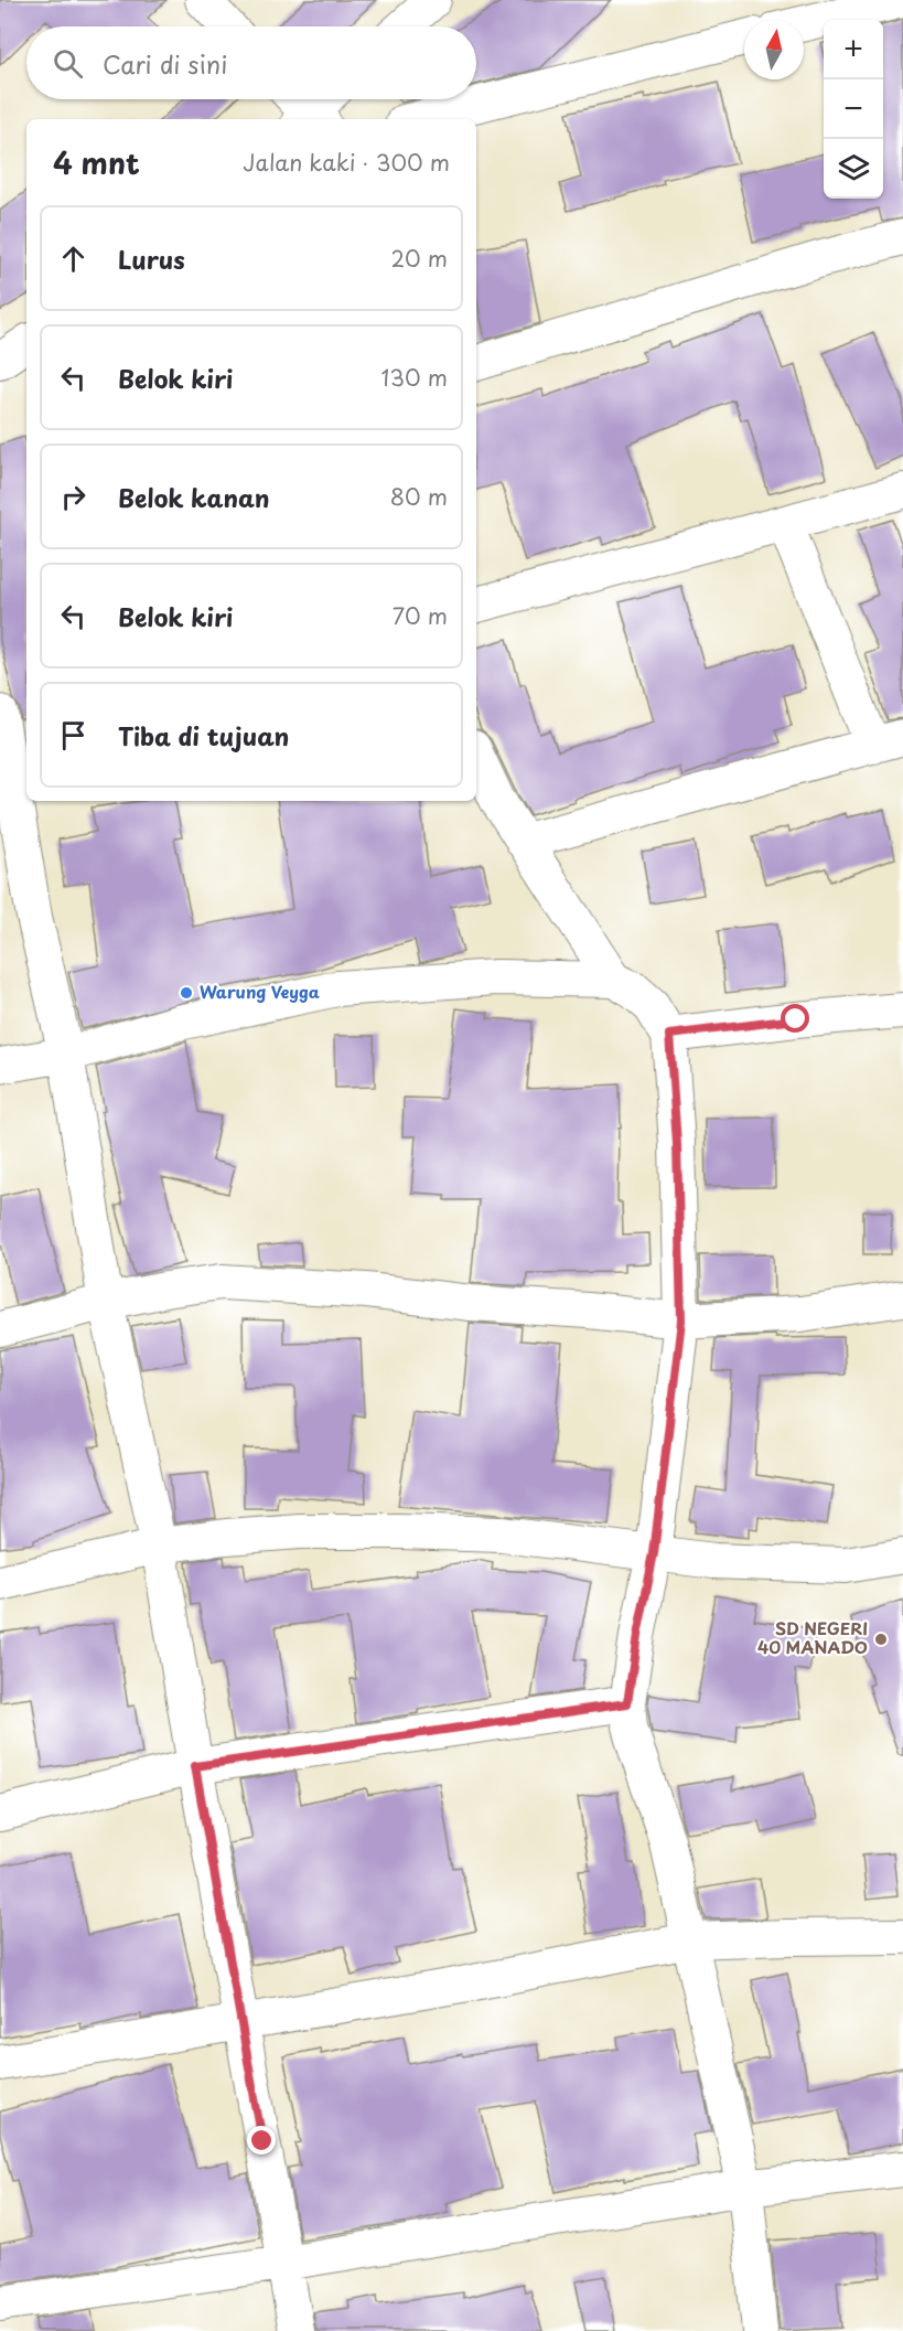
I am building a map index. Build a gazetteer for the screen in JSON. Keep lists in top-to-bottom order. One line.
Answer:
{"places":["Warung Veyga","SD NEGERI 40 MANADO"],"north":"top","page":{"map_buttons":["+","−"],"search":"Cari di sini","heading":["4 mnt","Jalan kaki · 300 m"],"list":[["Lurus","20 m"],["Belok kiri","130 m"],["Belok kanan","80 m"],["Belok kiri","70 m"],"Tiba di tujuan"]}}
